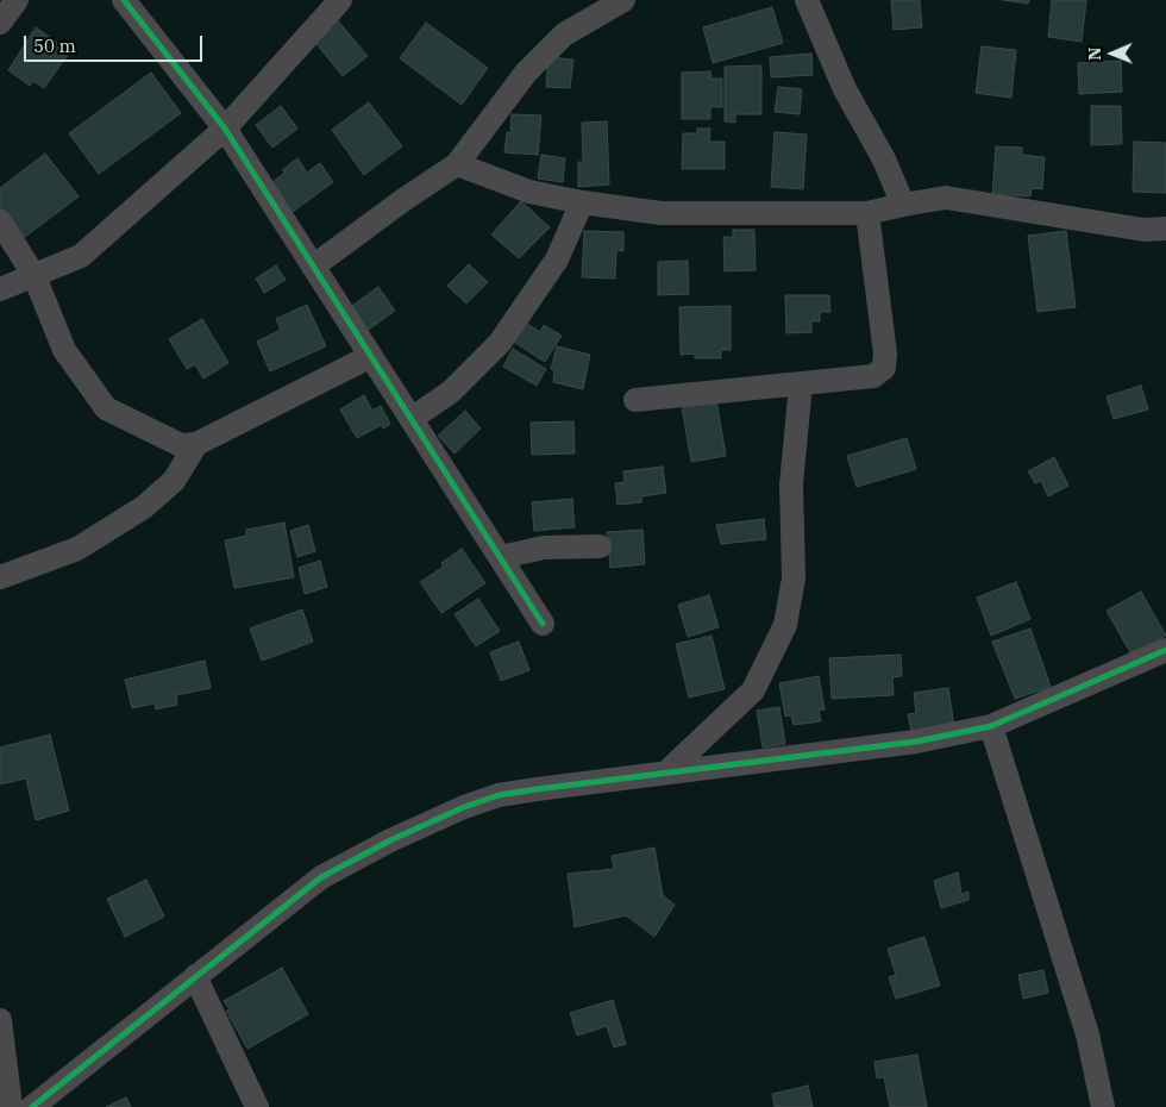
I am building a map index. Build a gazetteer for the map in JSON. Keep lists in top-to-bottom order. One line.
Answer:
{"scale_bar":"50 m","north":"left"}
